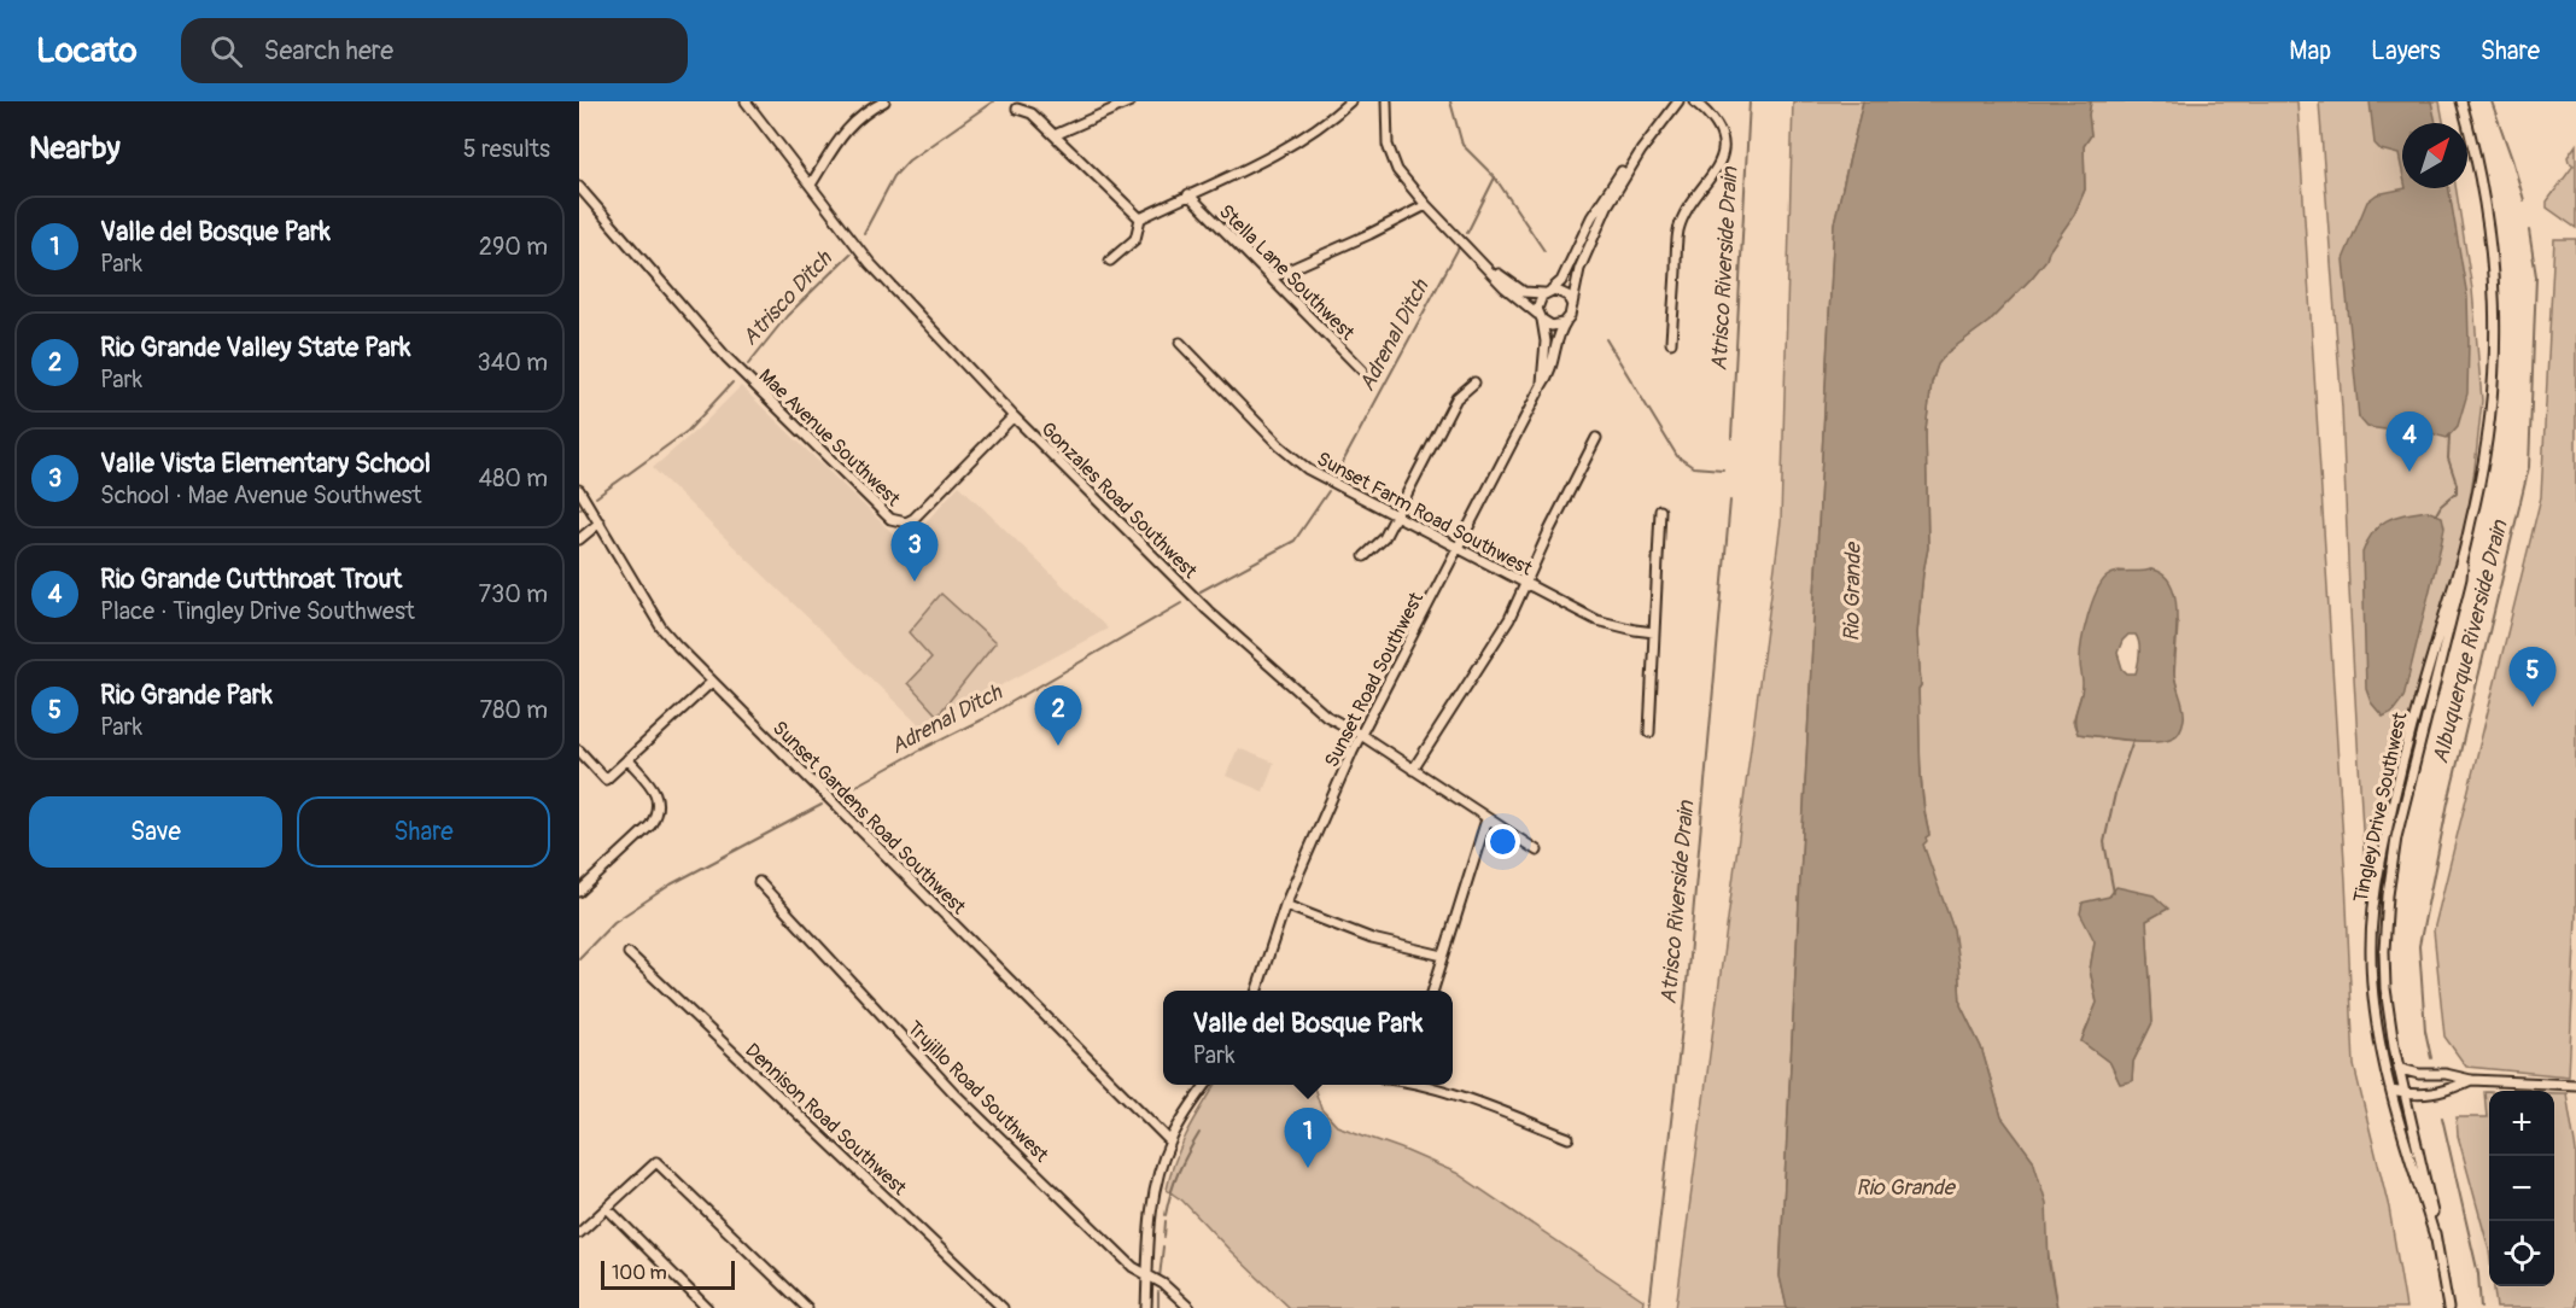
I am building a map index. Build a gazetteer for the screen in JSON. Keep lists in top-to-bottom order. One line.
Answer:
{"streets":{"street":["Stella Lane Southwest","Mae Avenue Southwest","Gonzales Road Southwest","Sunset Farm Road Southwest","Sunset Road Southwest","Tingley Drive Southwest","Sunset Gardens Road Southwest","Trujillo Road Southwest","Dennison Road Southwest"]},"crossings":[["Mae Avenue Southwest","Gonzales Road Southwest"],["Gonzales Road Southwest","Sunset Road Southwest"],["Sunset Farm Road Southwest","Sunset Road Southwest"]],"water":["Atrisco Riverside Drain","Atrisco Ditch","Adrenal Ditch","Rio Grande","Albuquerque Riverside Drain"],"scale_bar":"100 m","north":"top right","page":{"header":"Locato","search":"Search here","nav":["Map","Layers","Share"],"heading":["Nearby","5 results"],"list":[{"mark":"1","name":"Valle del Bosque Park","note":"Park","value":"290 m"},{"mark":"2","name":"Rio Grande Valley State Park","note":"Park","value":"340 m"},{"mark":"3","name":"Valle Vista Elementary School","note":"School · Mae Avenue Southwest","value":"480 m"},{"mark":"4","name":"Rio Grande Cutthroat Trout","note":"Place · Tingley Drive Southwest","value":"730 m"},{"mark":"5","name":"Rio Grande Park","note":"Park","value":"780 m"}],"pins":["4","3","5","2","1"],"buttons":["Save","Share"],"popup":["Valle del Bosque Park","Park"],"map_buttons":["+","−"],"scale":"100 m"}}
